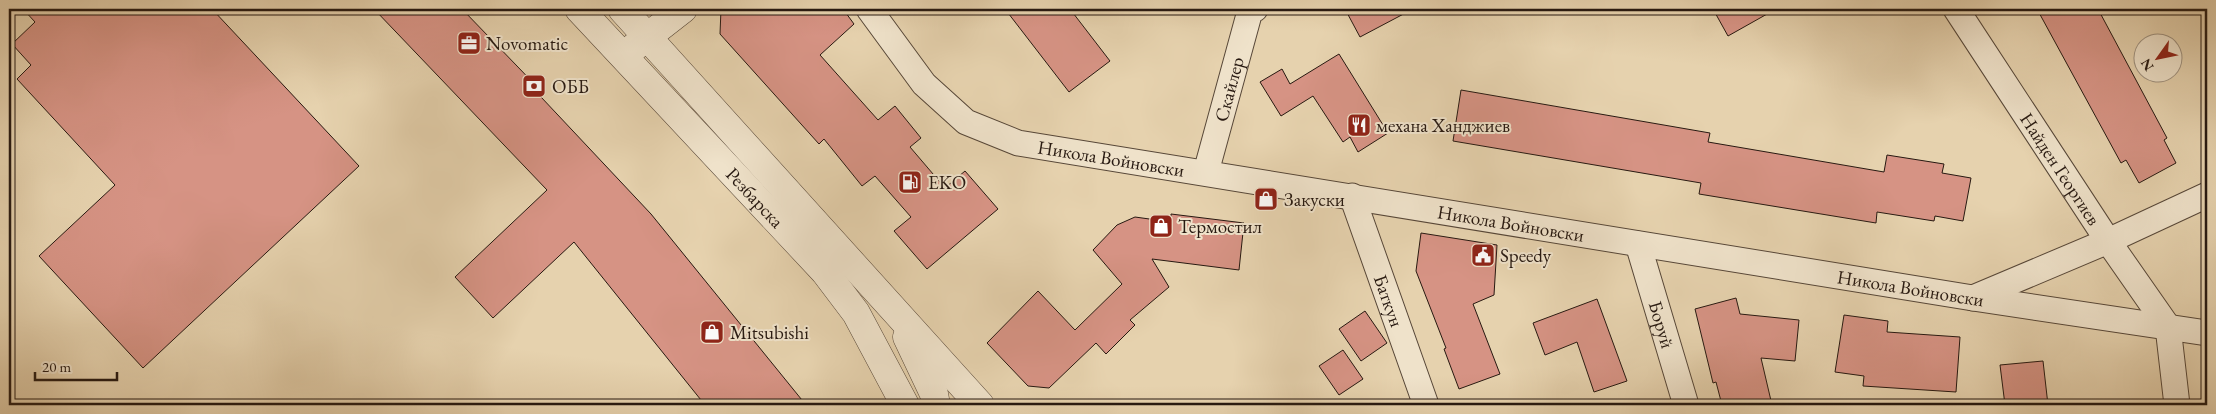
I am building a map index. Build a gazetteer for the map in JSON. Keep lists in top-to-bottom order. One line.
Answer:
{"streets":{"street":["Скайлер","Никола Войновски","Найден Георгиев","Резбарска","Баткун","Боруй"]},"crossings":[["Скайлер","Никола Войновски"],["Никола Войновски","Найден Георгиев"],["Никола Войновски","Баткун"],["Никола Войновски","Боруй"]],"places":{"office":["Novomatic"],"bank":["ОББ"],"restaurant":["механа Ханджиев"],"fuel station":["EKO"],"shop":["Закуски","Термостил","Mitsubishi"],"public building":["Speedy"]},"scale_bar":"20 m","north":"bottom left"}
